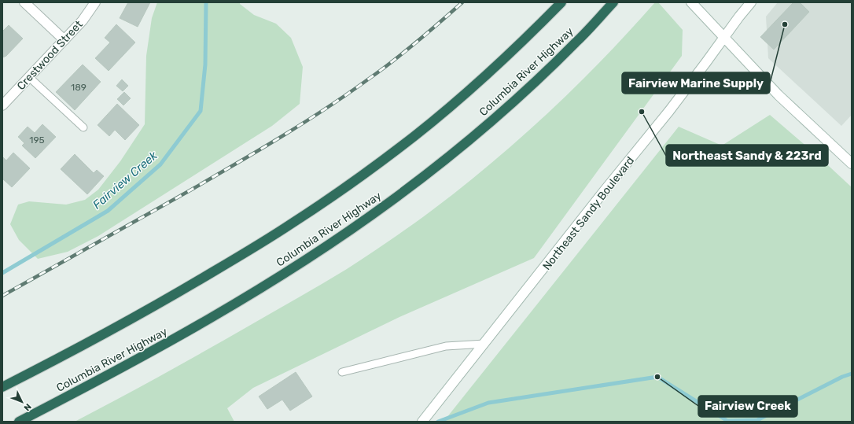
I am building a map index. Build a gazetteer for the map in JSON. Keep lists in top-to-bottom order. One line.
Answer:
{"streets":{"highway":["Columbia River Highway"],"main road":["Crestwood Street","Northeast Sandy Boulevard"]},"water":["Fairview Creek"],"places":["Fairview Marine Supply","Northeast Sandy & 223rd","Fairview Creek"],"house_numbers":["189","195"],"north":"bottom right"}
